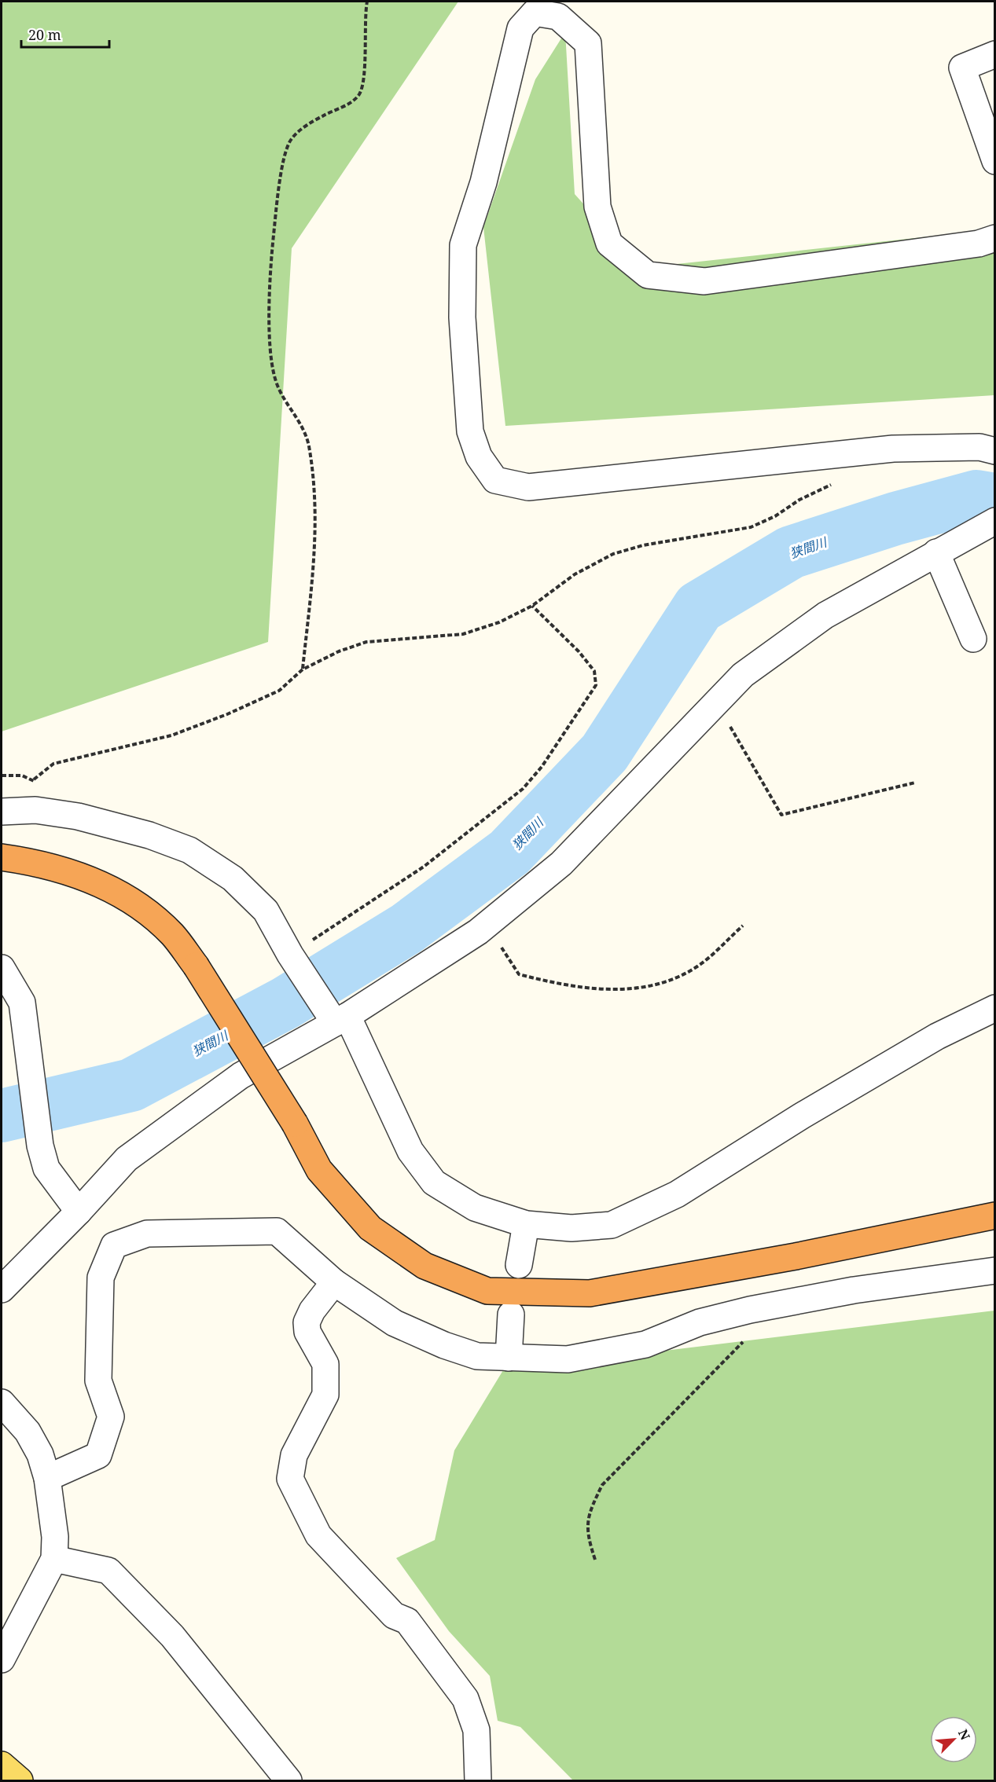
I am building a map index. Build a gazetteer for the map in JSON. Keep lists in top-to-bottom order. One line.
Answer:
{"water":["狭間川"],"scale_bar":"20 m","north":"top right"}
